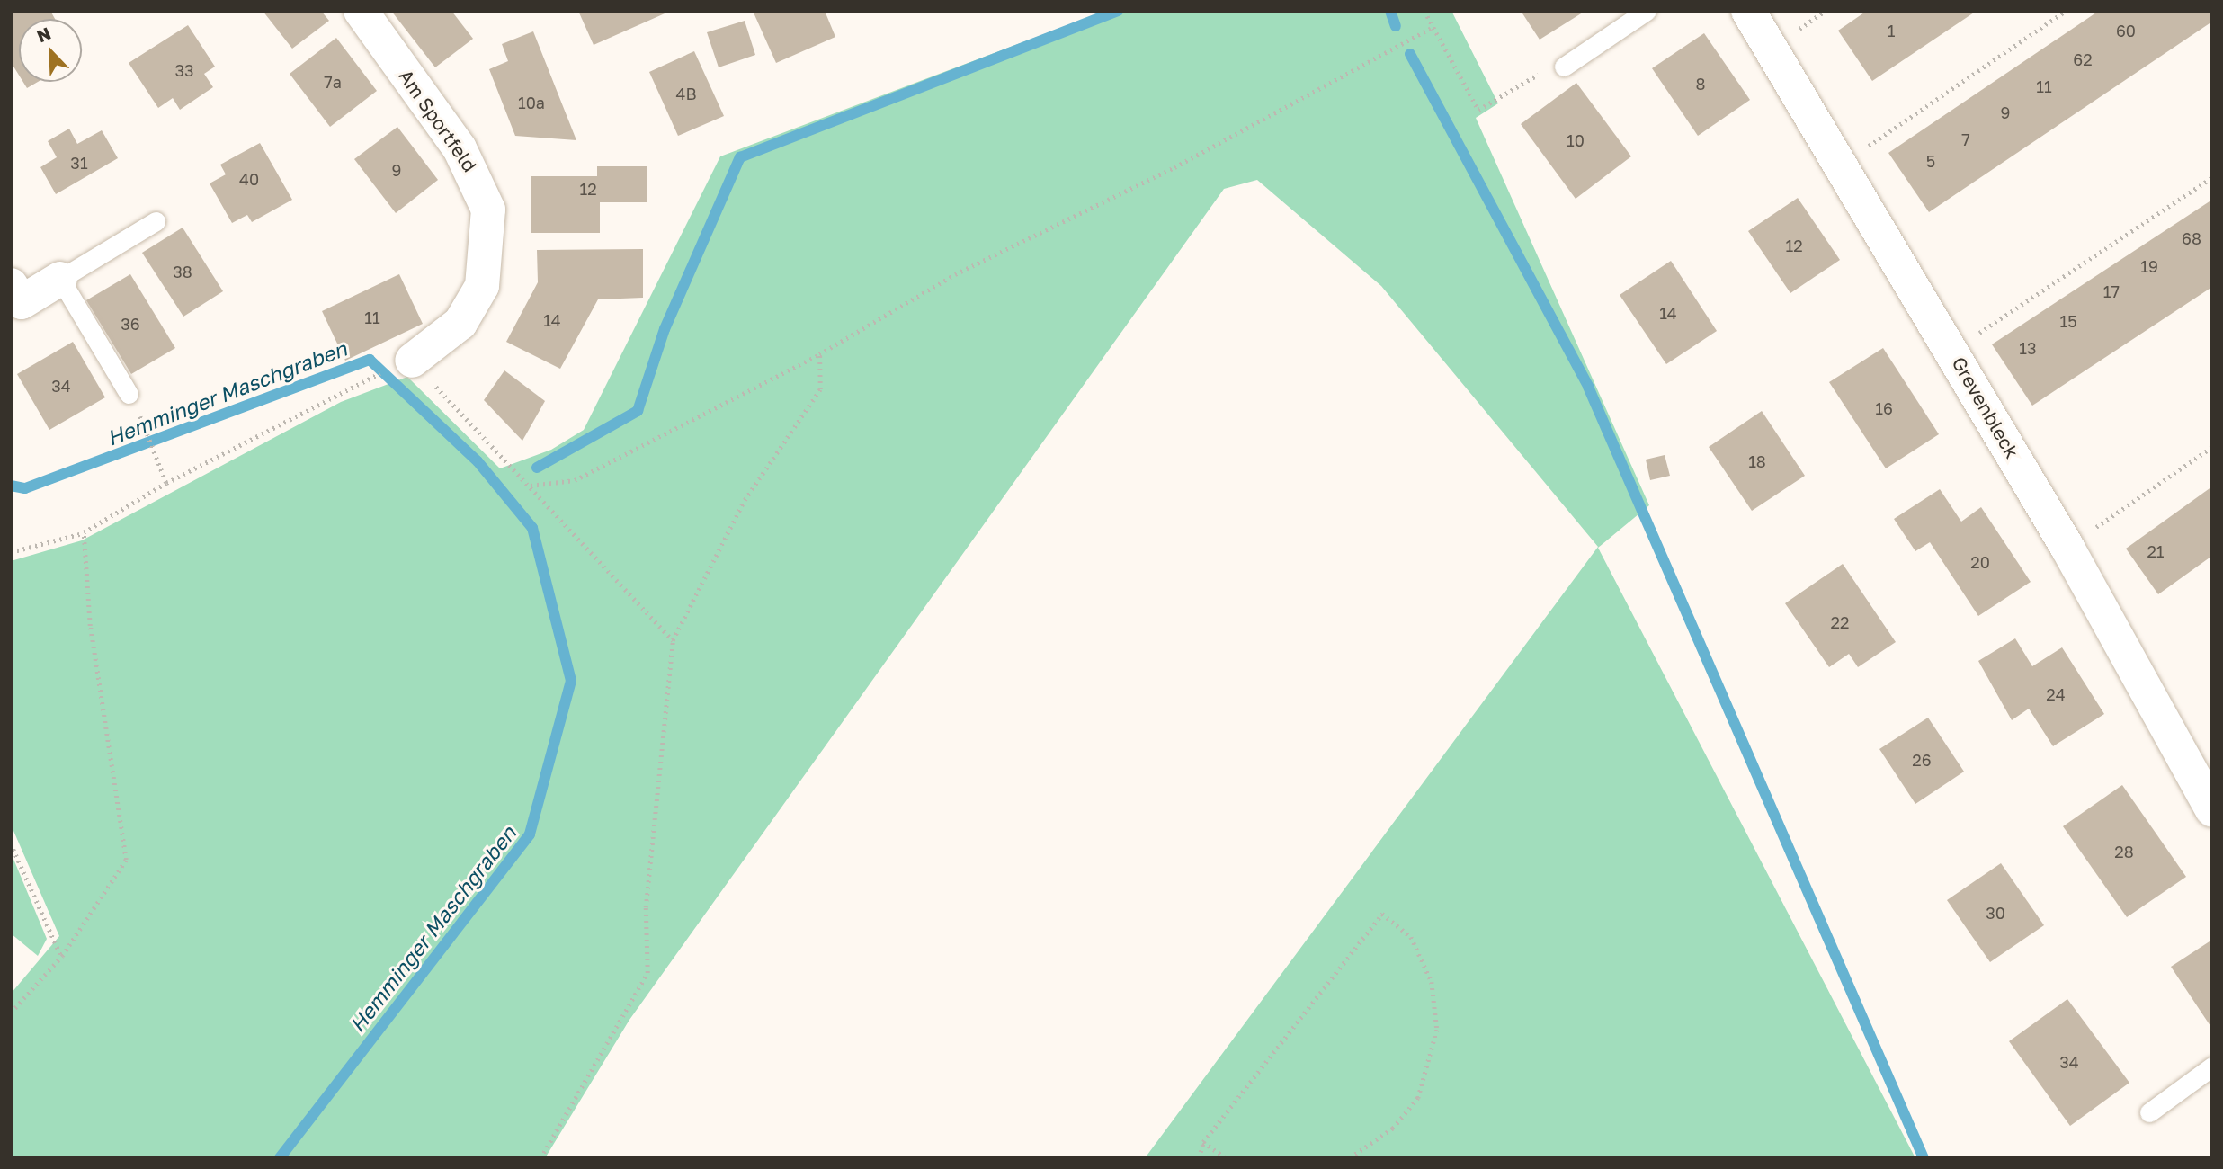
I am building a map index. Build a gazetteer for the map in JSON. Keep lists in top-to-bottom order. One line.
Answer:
{"streets":{"street":["Am Sportfeld","Grevenbleck"]},"water":["Hemminger Maschgraben"],"house_numbers":["1","60","62","33","7a","8","11","4B","10a","9","7","10","5","31","9","40","12","68","12","19","38","17","14","11","14","15","36","13","34","16","18","21","20","22","24","26","28","30","34"],"north":"top left"}
